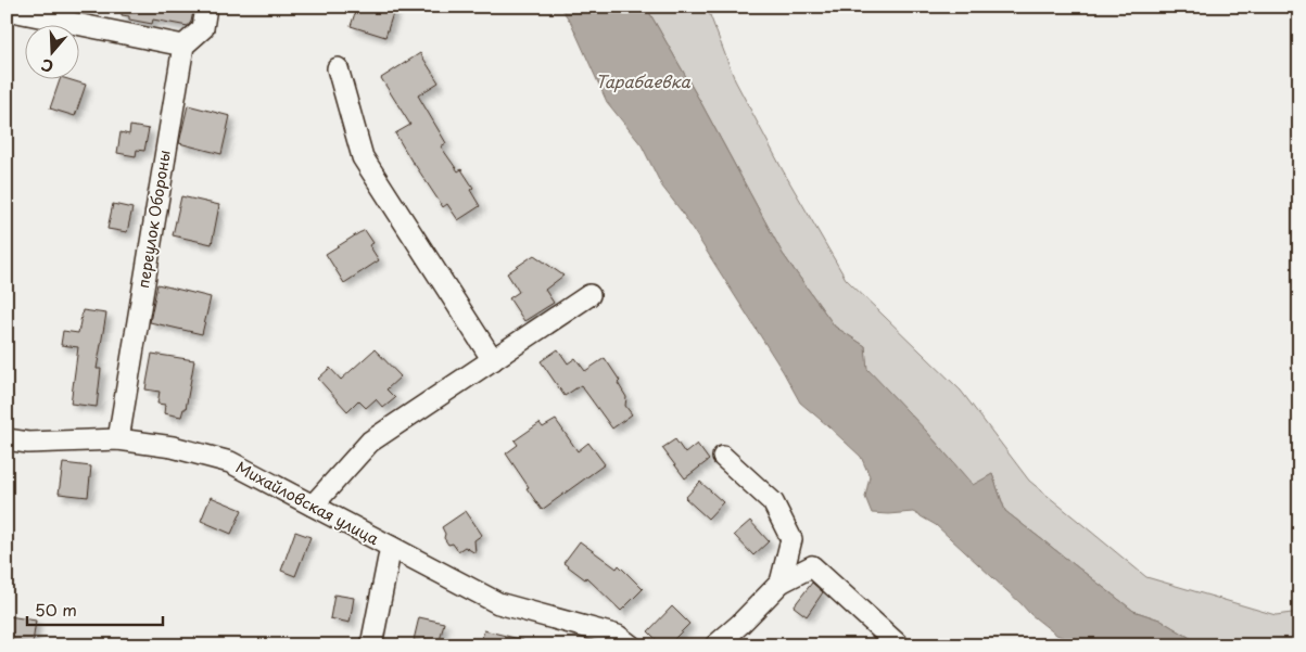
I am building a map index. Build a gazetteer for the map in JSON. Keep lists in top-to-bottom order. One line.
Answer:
{"streets":{"street":["переулок Обороны","Михайловская улица"]},"crossings":[["переулок Обороны","Михайловская улица"]],"water":["Тарабаевка"],"scale_bar":"50 m","north":"bottom"}
